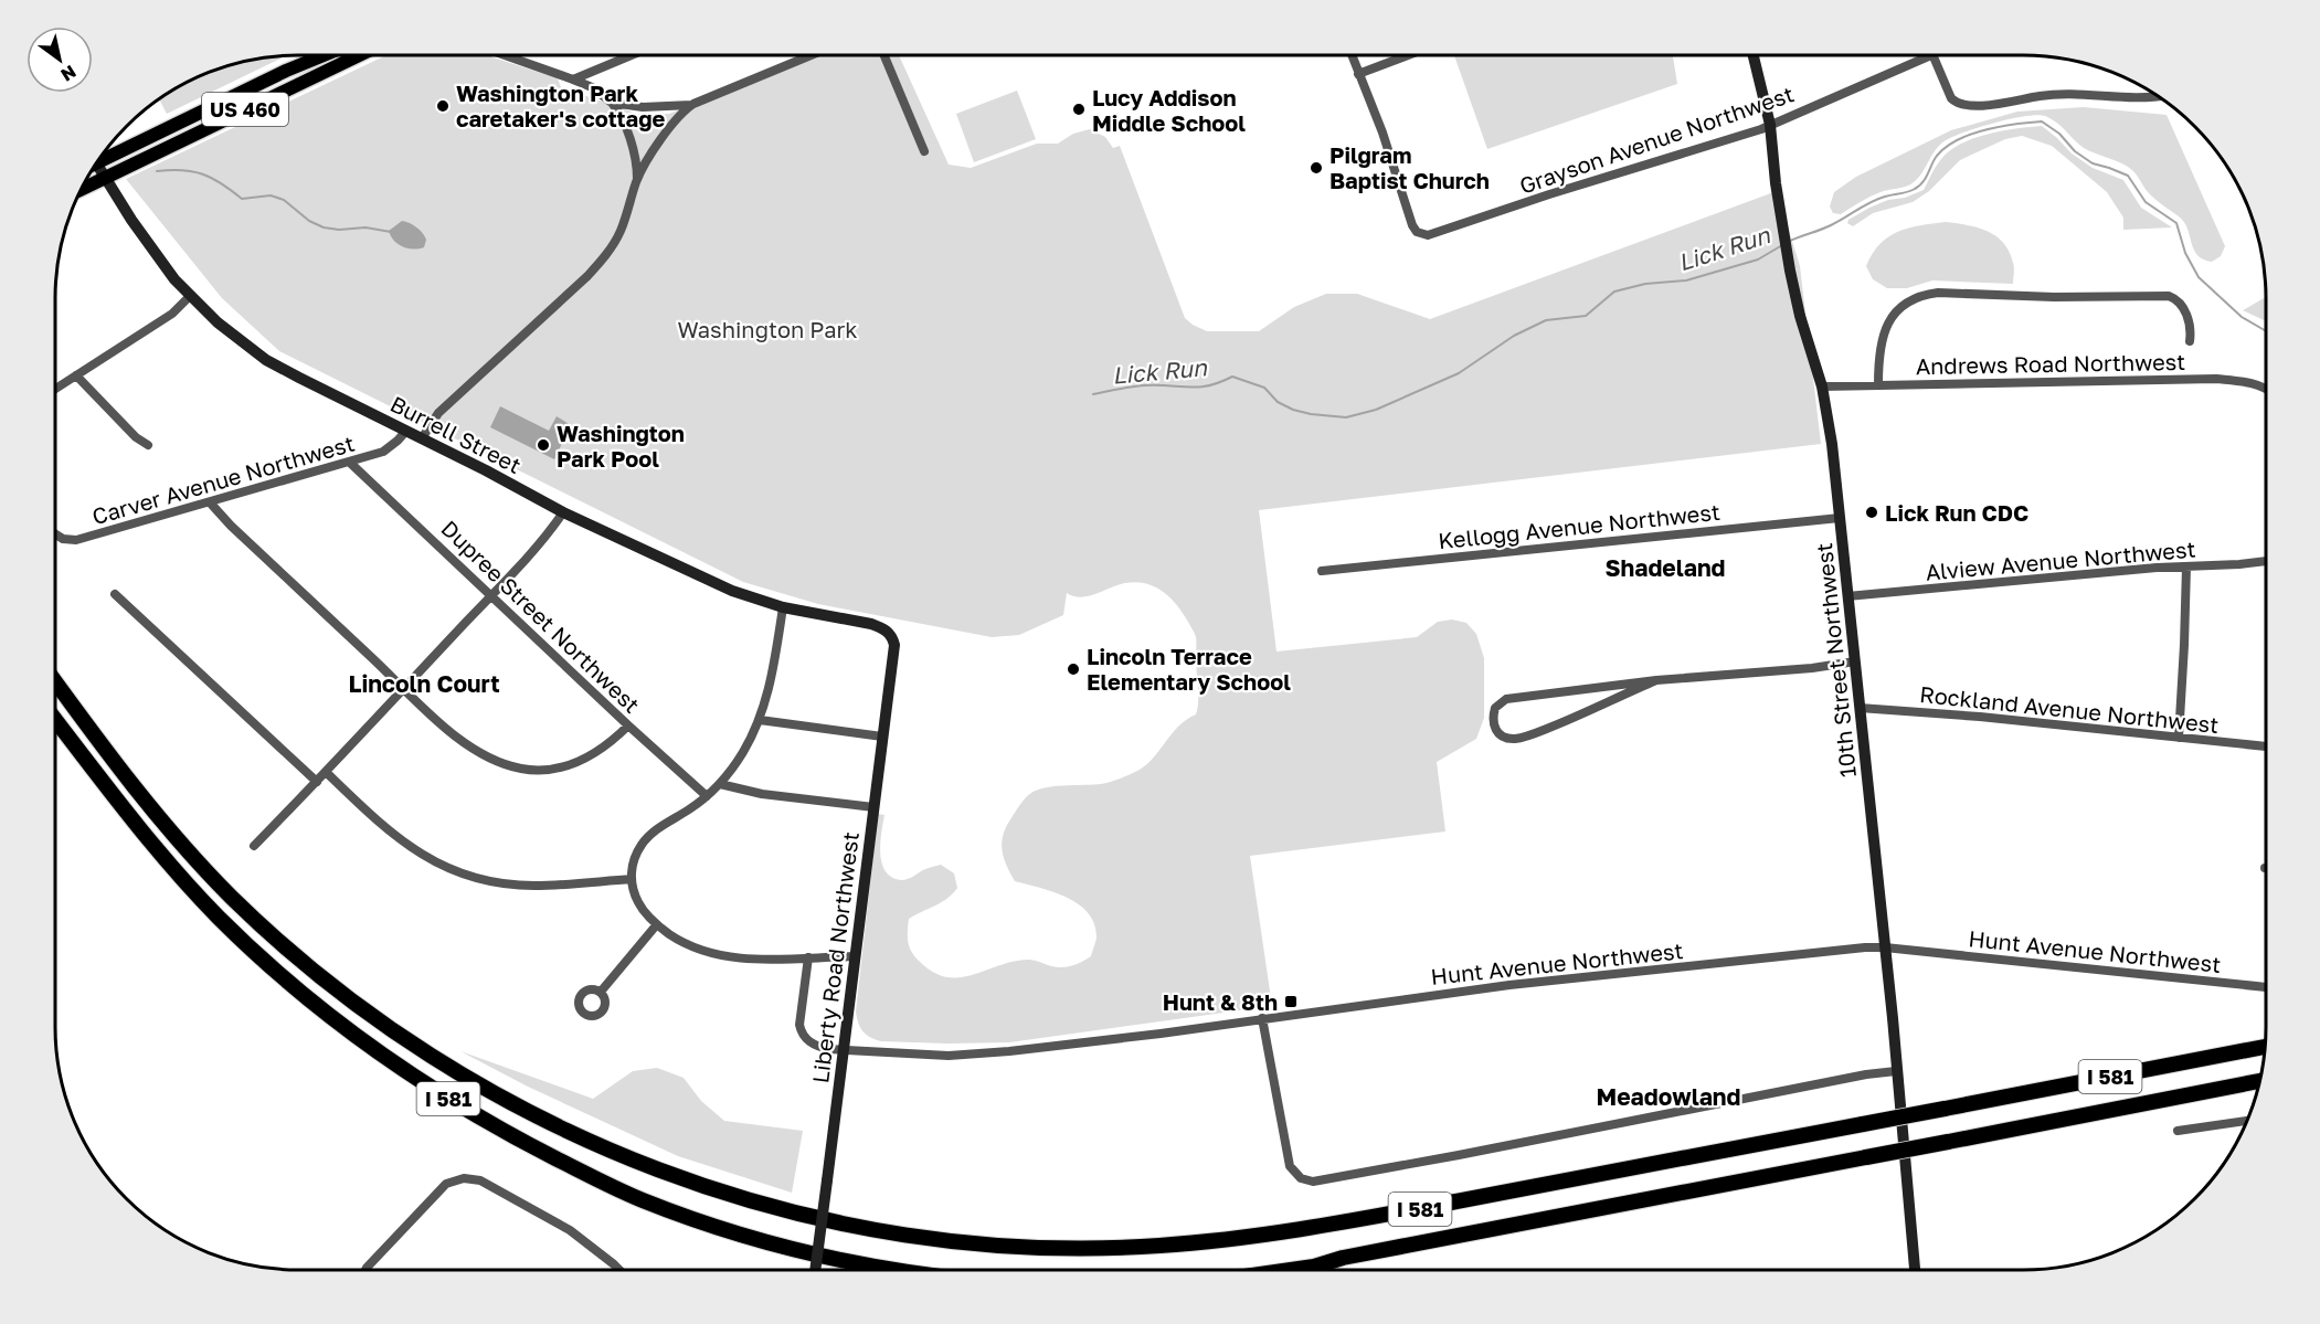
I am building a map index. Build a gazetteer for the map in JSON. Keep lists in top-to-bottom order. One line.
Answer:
{"streets":{"highway":["I 581"],"main road":["US 460"],"street":["Grayson Avenue Northwest","Andrews Road Northwest","Burrell Street","Carver Avenue Northwest","Kellogg Avenue Northwest","Alview Avenue Northwest","Dupree Street Northwest","10th Street Northwest","Rockland Avenue Northwest","Hunt Avenue Northwest","Liberty Road Northwest"]},"crossings":[["US 460","Burrell Street"],["Grayson Avenue Northwest","10th Street Northwest"],["Andrews Road Northwest","10th Street Northwest"],["Burrell Street","Carver Avenue Northwest"],["Burrell Street","Liberty Road Northwest"],["Carver Avenue Northwest","Dupree Street Northwest"],["Kellogg Avenue Northwest","10th Street Northwest"],["Alview Avenue Northwest","10th Street Northwest"],["10th Street Northwest","Rockland Avenue Northwest"],["10th Street Northwest","Hunt Avenue Northwest"],["Hunt Avenue Northwest","Liberty Road Northwest"]],"districts":["Shadeland","Lincoln Court","Meadowland"],"water":["Lick Run"],"parks":["Washington Park"],"places":{"other":["Washington Park caretaker's cottage","Lucy Addison Middle School","Pilgram Baptist Church","Washington Park Pool","Lick Run CDC","Lincoln Terrace Elementary School"],"transit":["Hunt & 8th"]},"north":"bottom right"}
